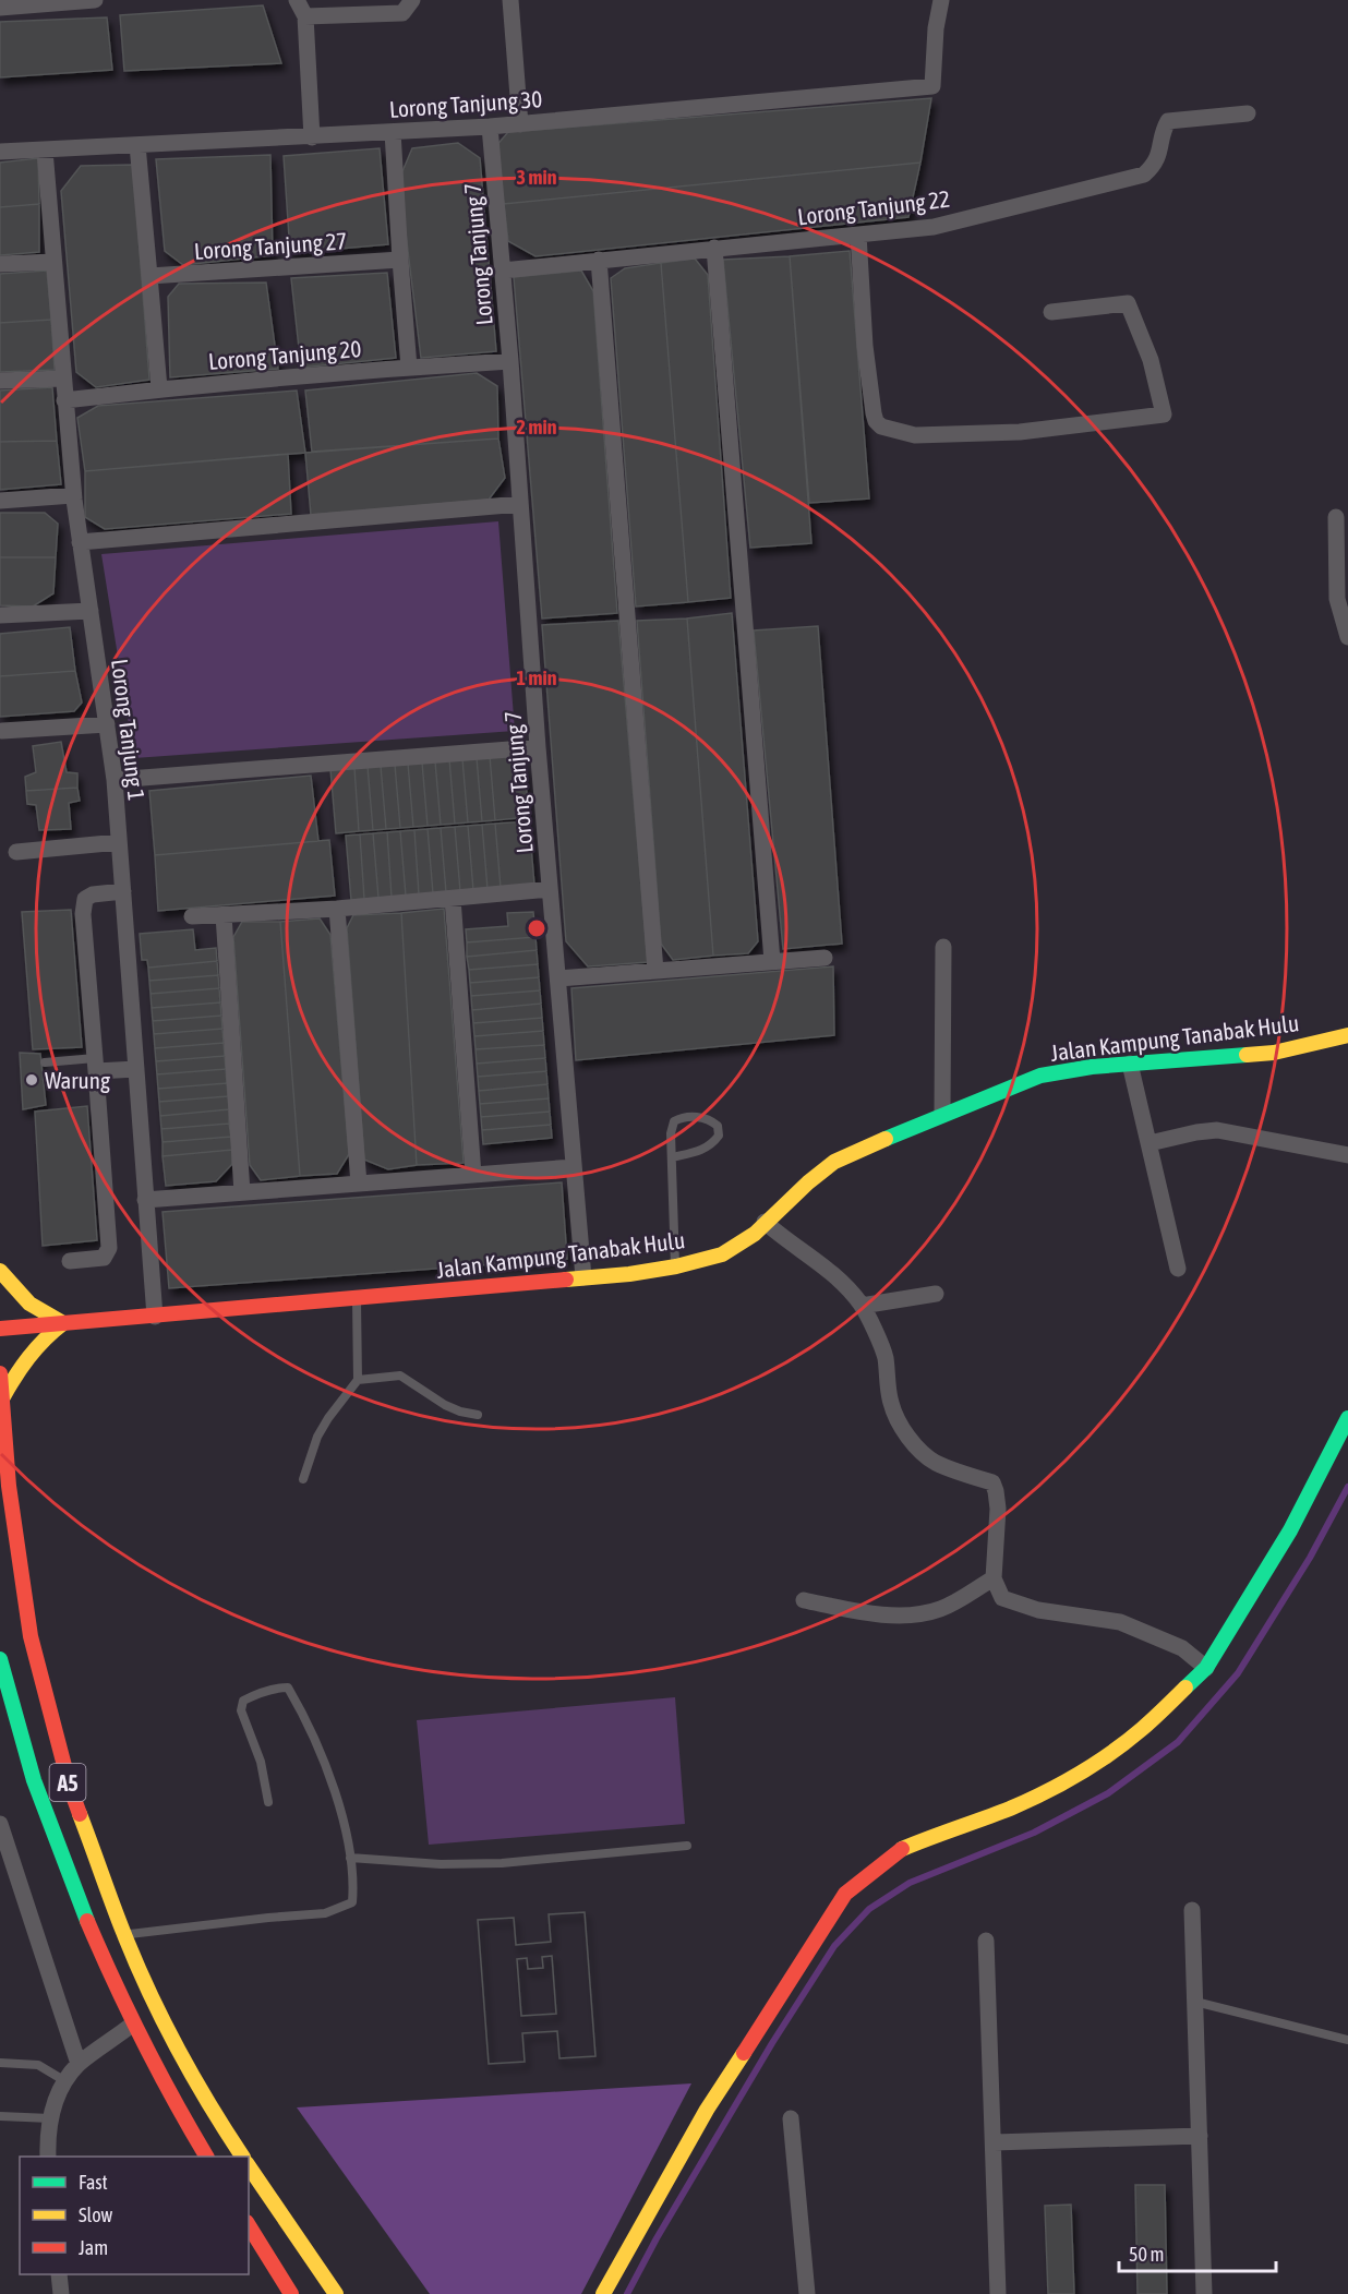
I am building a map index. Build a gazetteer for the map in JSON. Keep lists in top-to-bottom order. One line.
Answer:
{"streets":{"main road":["Jalan Kampung Tanabak Hulu","A5"],"street":["Lorong Tanjung 30","Lorong Tanjung 22","Lorong Tanjung 27","Lorong Tanjung 7","Lorong Tanjung 20","Lorong Tanjung 1"]},"crossings":[["Lorong Tanjung 30","Lorong Tanjung 7"],["Lorong Tanjung 30","Lorong Tanjung 1"],["Lorong Tanjung 22","Lorong Tanjung 7"],["Lorong Tanjung 7","Lorong Tanjung 20"],["Lorong Tanjung 7","Jalan Kampung Tanabak Hulu"],["Lorong Tanjung 20","Lorong Tanjung 1"],["Lorong Tanjung 1","Jalan Kampung Tanabak Hulu"]],"places":["Warung"],"legend":["Fast","Slow","Jam"],"scale_bar":"50 m","rings":["3 min","2 min","1 min"]}
